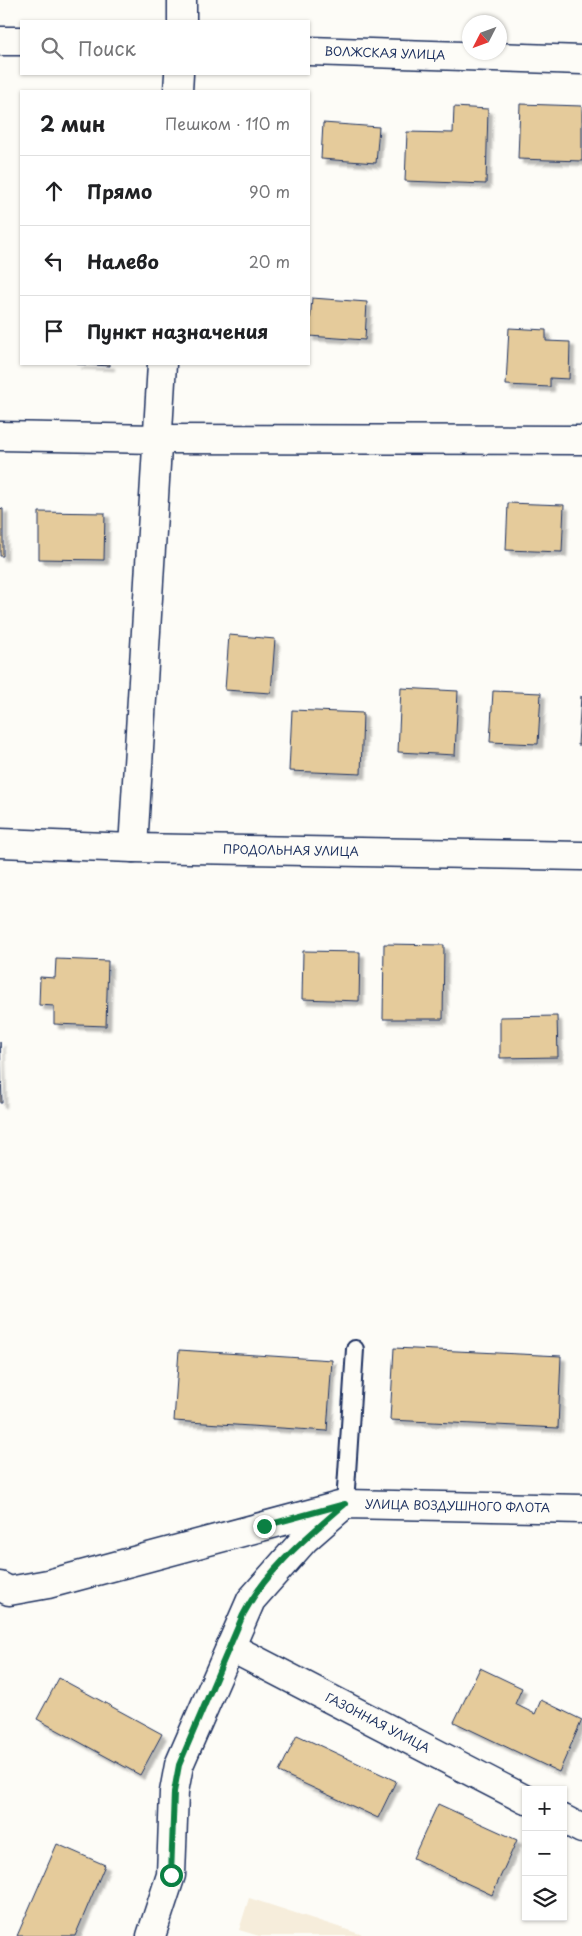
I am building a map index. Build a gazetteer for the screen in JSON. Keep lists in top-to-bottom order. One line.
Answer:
{"streets":{"street":["ВОЛЖСКАЯ УЛИЦА","ПРОДОЛЬНАЯ УЛИЦА","УЛИЦА ВОЗДУШНОГО ФЛОТА","ГАЗОННАЯ УЛИЦА"]},"north":"bottom left","page":{"search":"Поиск","heading":["2 мин","Пешком · 110 m"],"list":[["Прямо","90 m"],["Налево","20 m"],"Пункт назначения"],"map_buttons":["+","−"]}}
